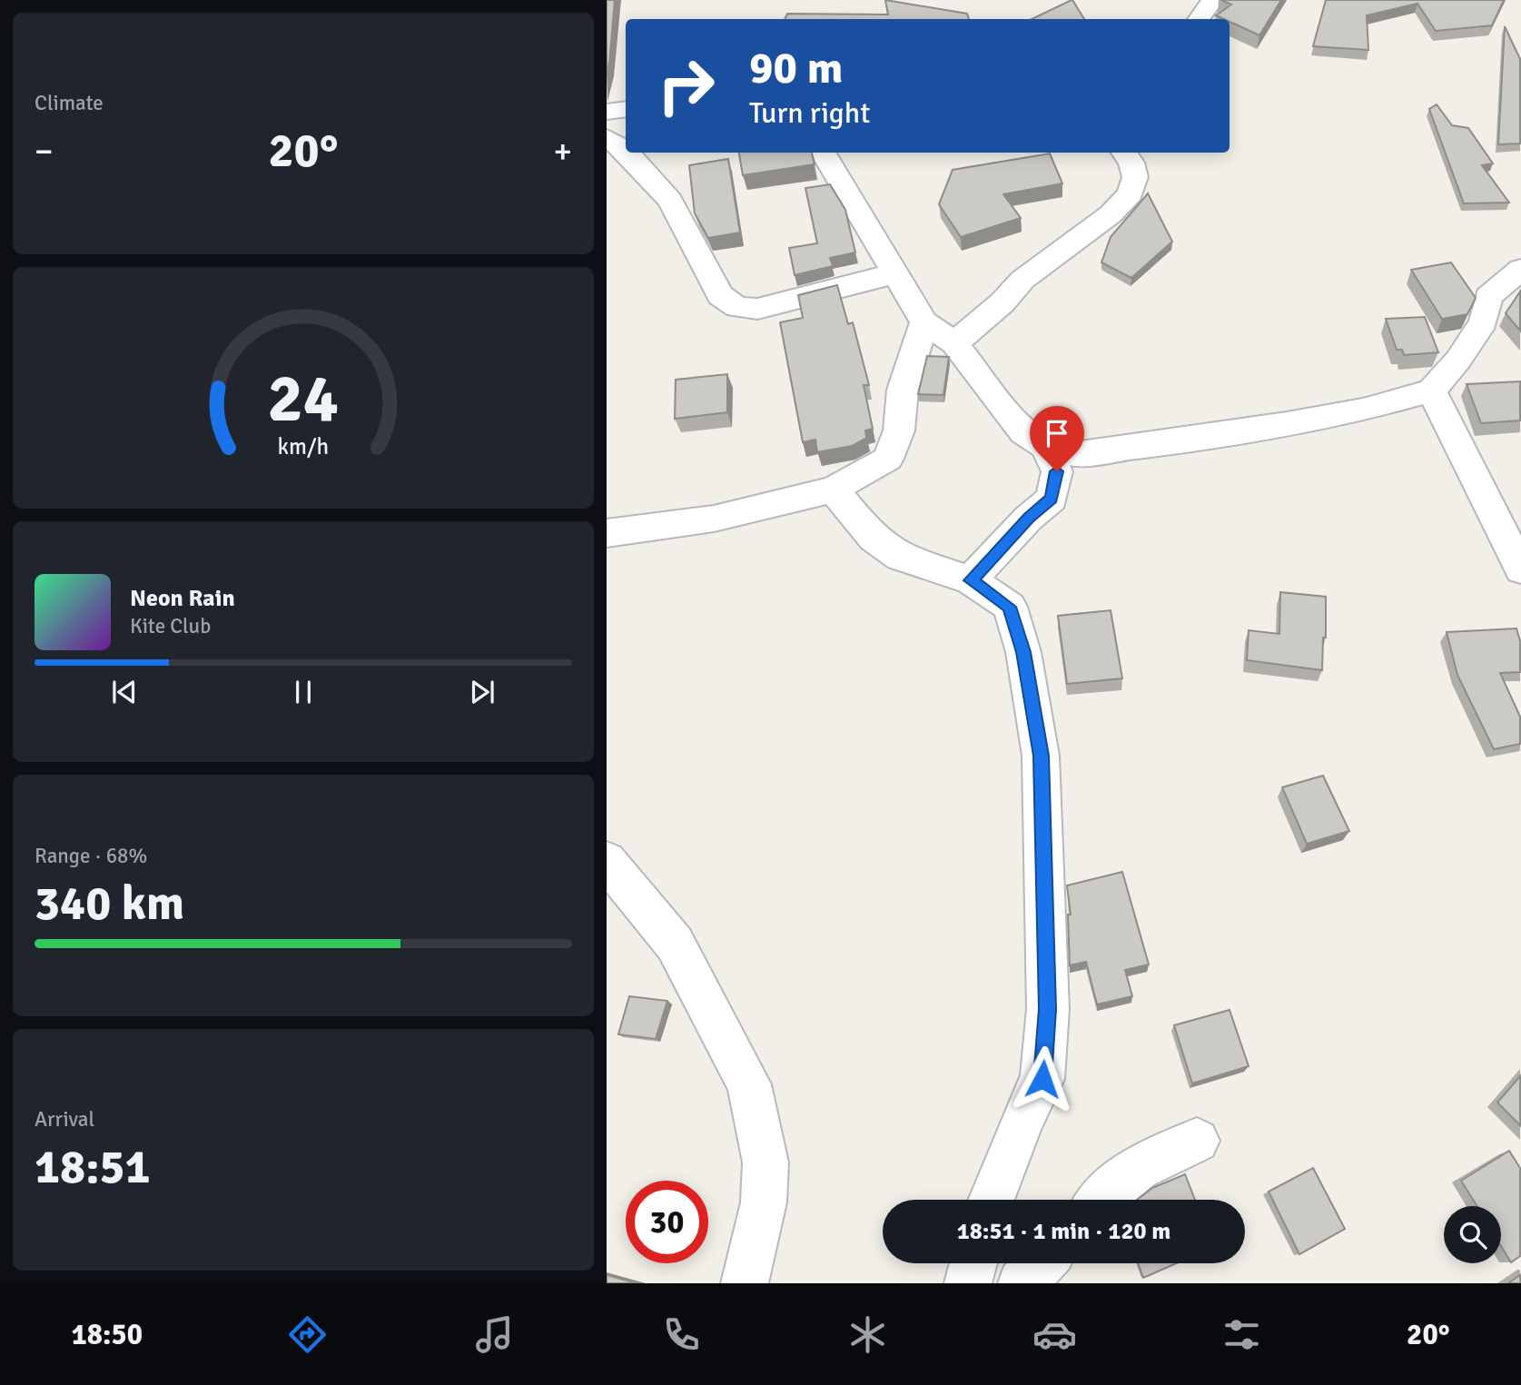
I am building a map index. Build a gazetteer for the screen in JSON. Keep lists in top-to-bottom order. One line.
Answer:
{"page":{"tile":["Climate",["Range · 68%","340 km"],["Arrival","18:51"]],"turn":["90 m","Turn right"],"heat":["−","20°","+"],"song":["Neon Rain","Kite Club"],"limit":"30","trip":"18:51 · 1 min · 120 m","tabs":["18:50","20°"],"gauge":["24","km/h"]}}
